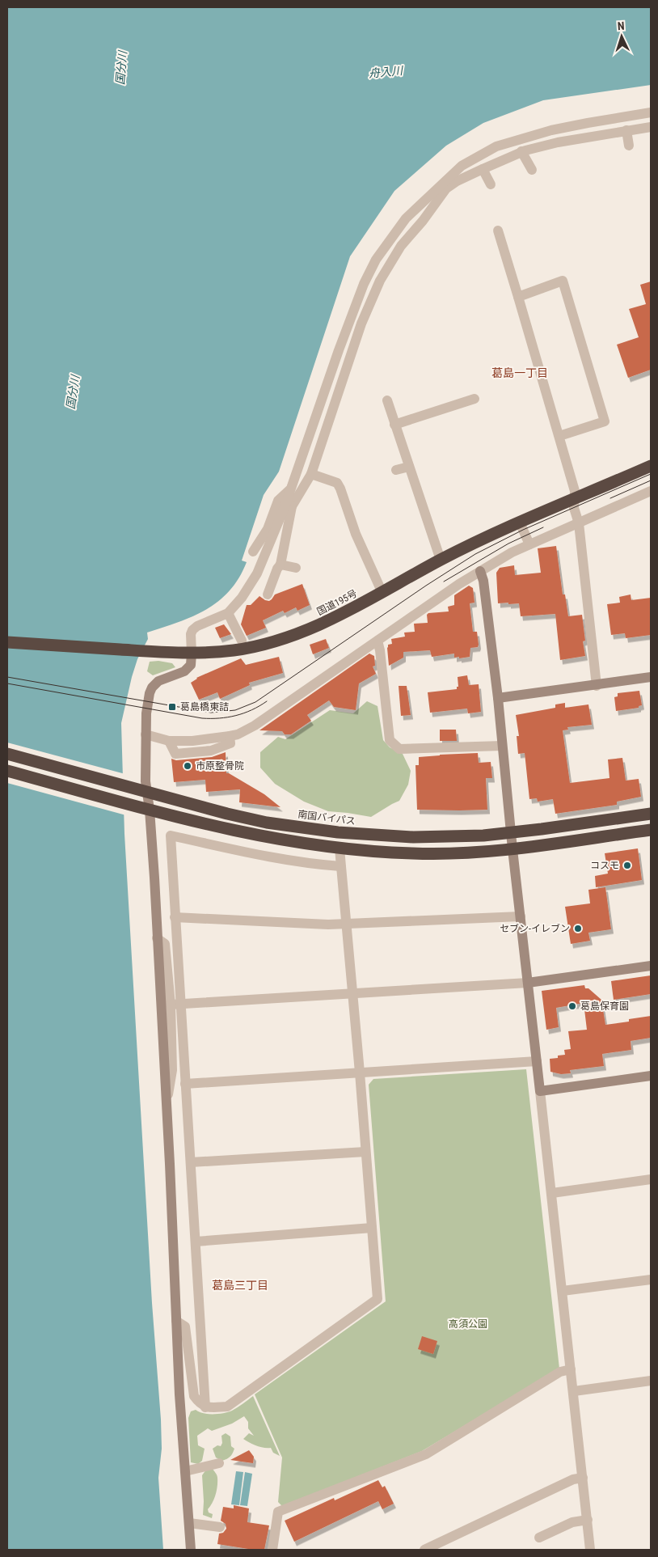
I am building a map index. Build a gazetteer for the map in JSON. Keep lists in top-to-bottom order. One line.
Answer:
{"streets":{"highway":["国道195号","南国バイパス"]},"districts":["葛島一丁目","葛島三丁目"],"water":["国分川","舟入川"],"parks":["高須公園"],"places":{"transit":["葛島橋東詰"],"other":["市原整骨院","コスモ","セブン-イレブン","葛島保育園"]},"north":"top"}
